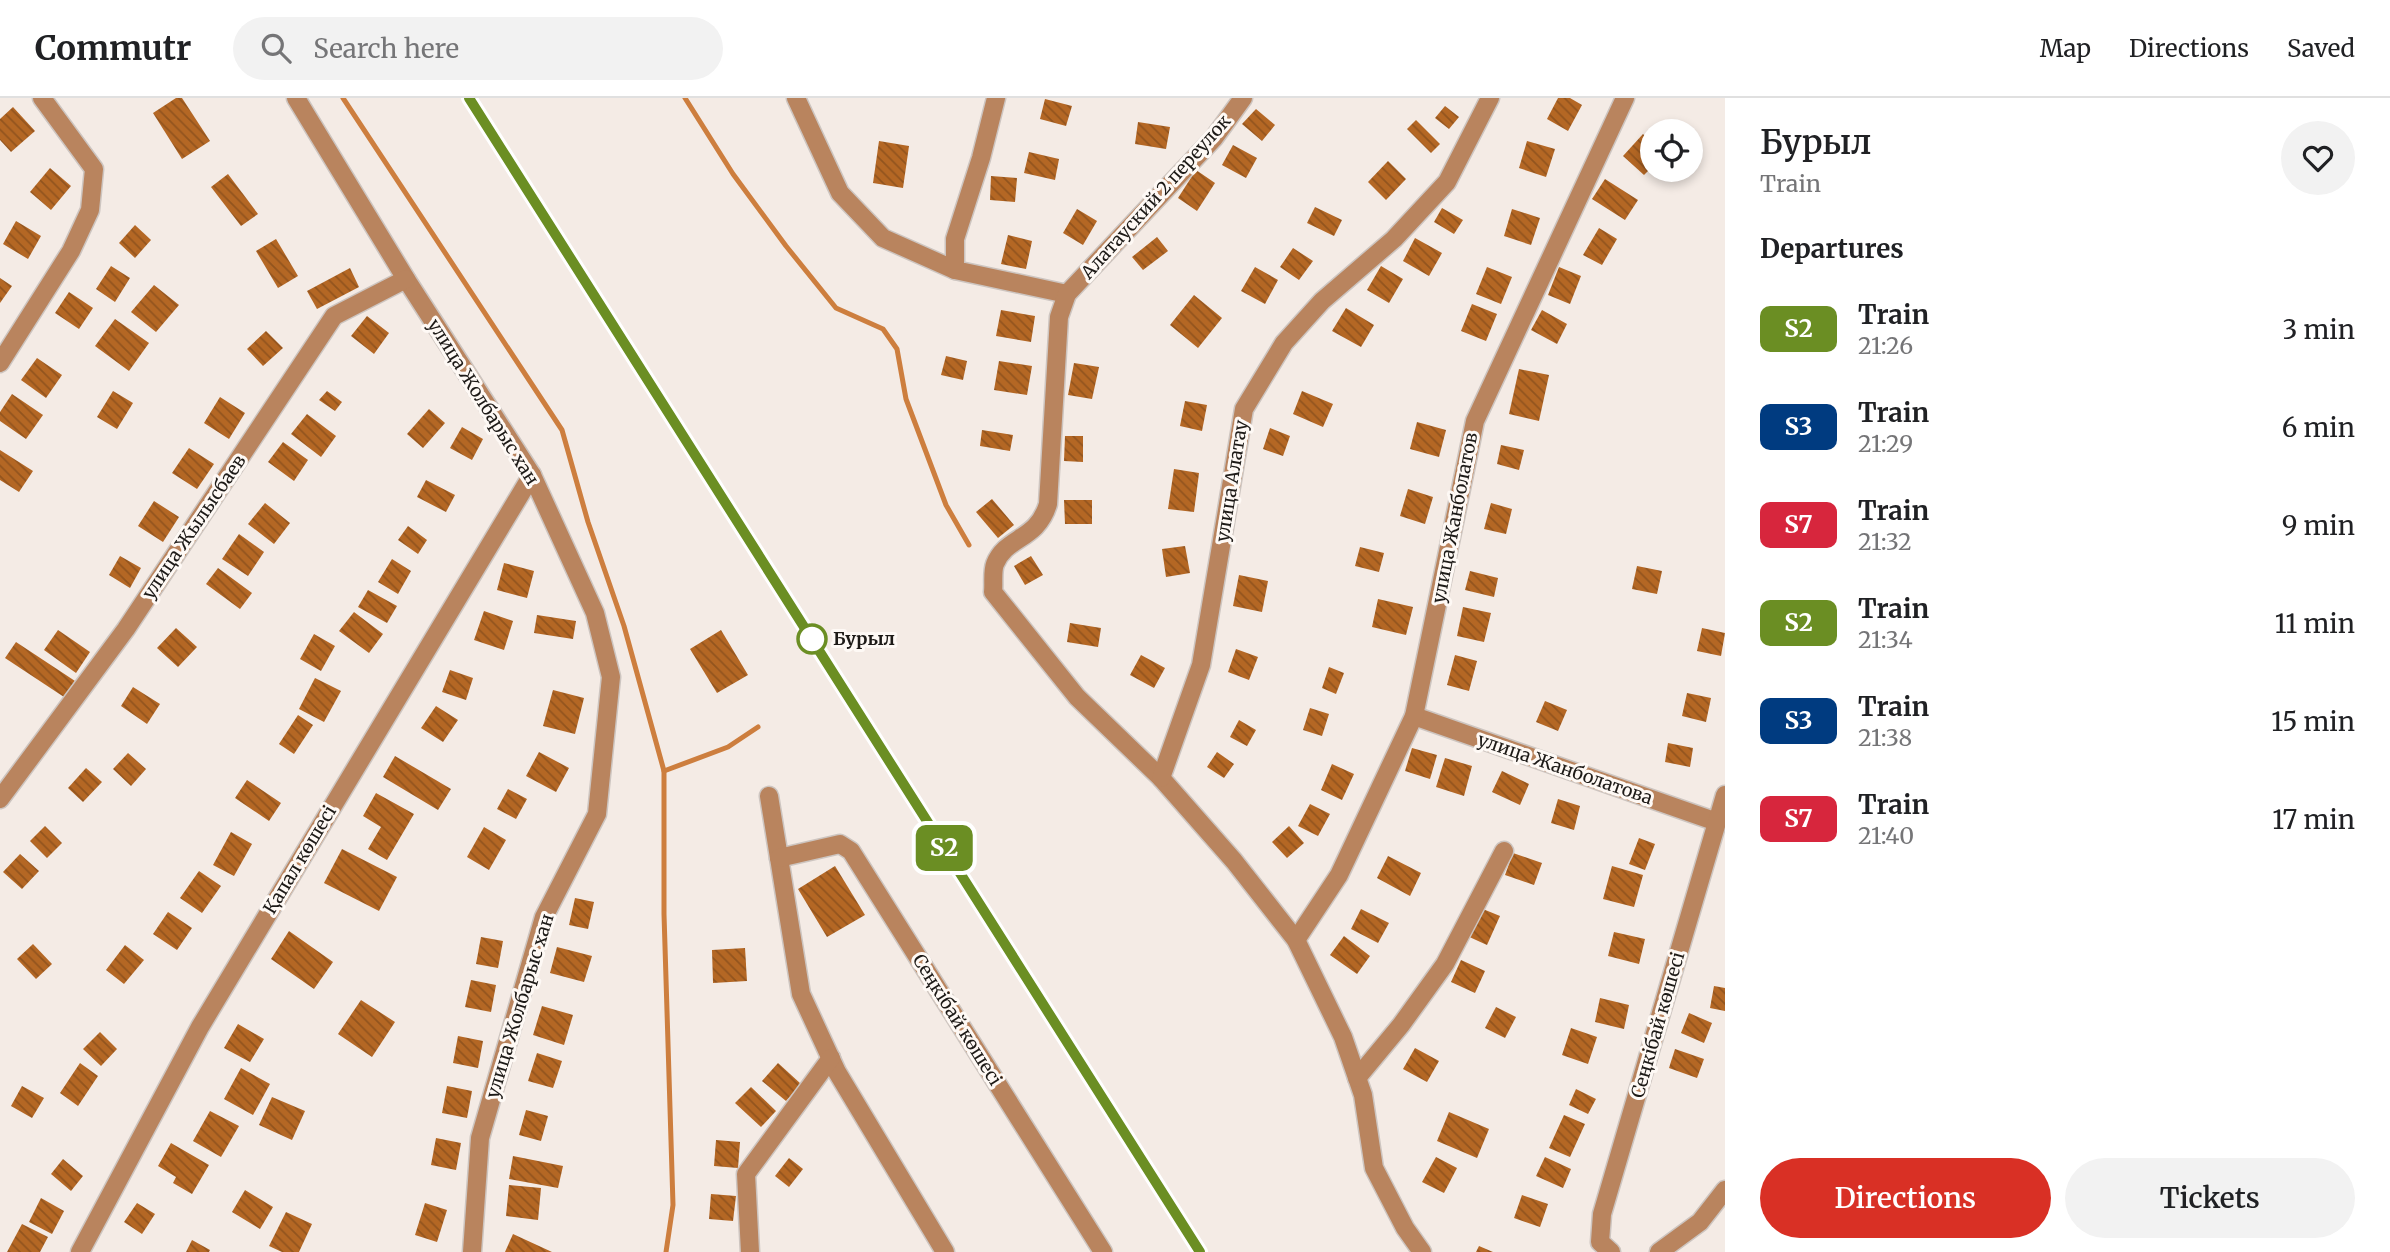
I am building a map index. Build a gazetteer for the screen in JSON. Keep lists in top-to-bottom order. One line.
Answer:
{"streets":{"street":["Алатауский 2 переулок","улица Жолбарыс хан","улица Алатау","улица Жанболатов","улица Жылысбаев","улица Жанболатова","Қапал көшесі","Сеңкібай көшесі"]},"crossings":[["улица Жолбарыс хан","улица Жылысбаев"],["улица Жолбарыс хан","Қапал көшесі"],["улица Жанболатов","улица Жанболатова"],["улица Жанболатова","Сеңкібай көшесі"]],"places":["Бурыл"],"page":{"header":"Commutr","search":"Search here","nav":["Map","Directions","Saved"],"on_map":"S2","heading":[["Бурыл","Train"],"Departures"],"list":[{"mark":"S2","name":"Train","note":"21:26","value":"3 min"},{"mark":"S3","name":"Train","note":"21:29","value":"6 min"},{"mark":"S7","name":"Train","note":"21:32","value":"9 min"},{"mark":"S2","name":"Train","note":"21:34","value":"11 min"},{"mark":"S3","name":"Train","note":"21:38","value":"15 min"},{"mark":"S7","name":"Train","note":"21:40","value":"17 min"}],"buttons":["Directions","Tickets"]}}
